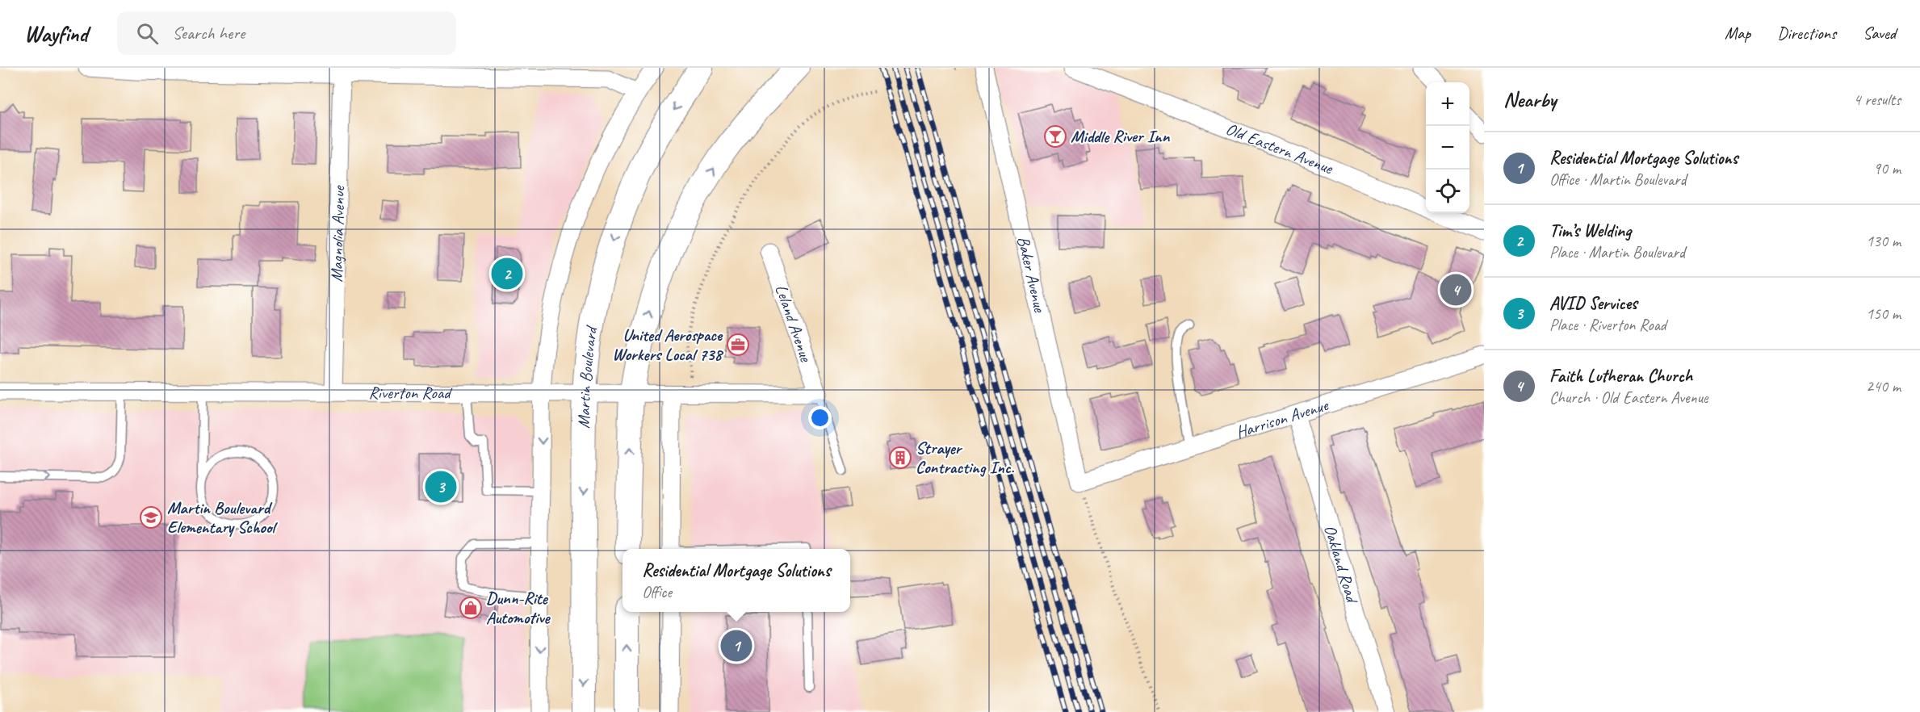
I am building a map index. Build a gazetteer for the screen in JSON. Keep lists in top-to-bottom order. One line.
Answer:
{"streets":{"main road":["Martin Boulevard"],"street":["Old Eastern Avenue","Magnolia Avenue","Baker Avenue","Leland Avenue","Riverton Road","Harrison Avenue","Oakland Road"]},"crossings":[["Magnolia Avenue","Riverton Road"],["Baker Avenue","Harrison Avenue"],["Leland Avenue","Riverton Road"],["Martin Boulevard","Riverton Road"],["Harrison Avenue","Oakland Road"]],"places":{"bar":["Middle River Inn"],"office":["United Aerospace Workers Local 738"],"building":["Strayer Contracting Inc."],"school or university":["Martin Boulevard Elementary School"],"shop":["Dunn-Rite Automotive"]},"page":{"header":"Wayfind","search":"Search here","nav":["Map","Directions","Saved"],"heading":["Nearby","4 results"],"map_buttons":["+","−"],"list":[{"mark":"1","name":"Residential Mortgage Solutions","note":"Office · Martin Boulevard","value":"90 m"},{"mark":"2","name":"Tim’s Welding","note":"Place · Martin Boulevard","value":"130 m"},{"mark":"3","name":"AVID Services","note":"Place · Riverton Road","value":"150 m"},{"mark":"4","name":"Faith Lutheran Church","note":"Church · Old Eastern Avenue","value":"240 m"}],"pins":["2","4","3","1"],"popup":["Residential Mortgage Solutions","Office"]}}
